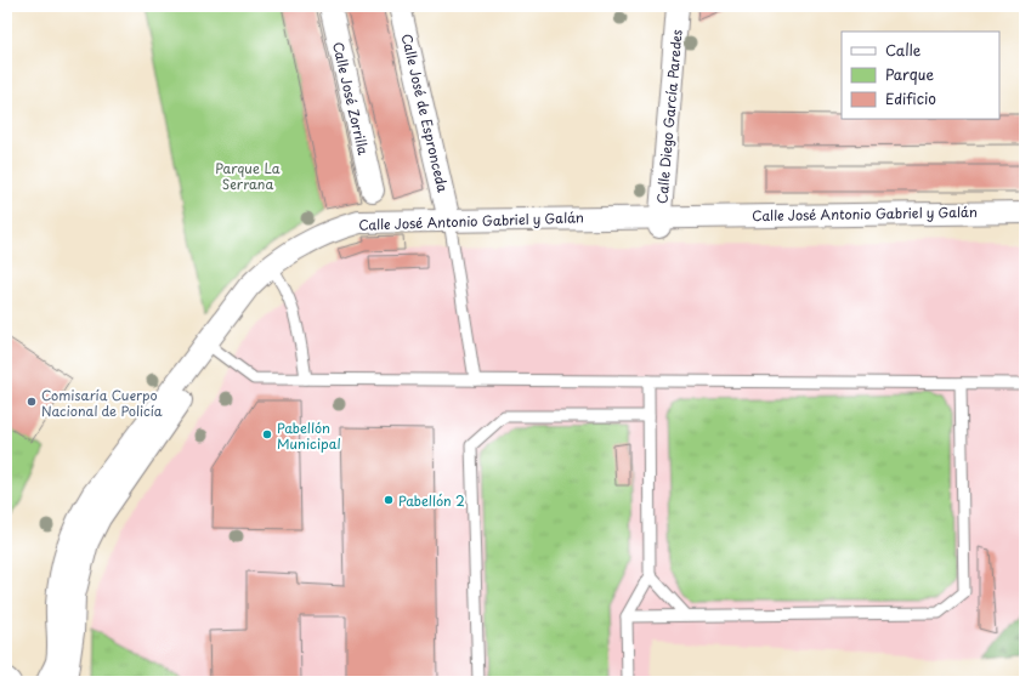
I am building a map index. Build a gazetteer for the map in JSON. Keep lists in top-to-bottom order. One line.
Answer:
{"streets":{"street":["Calle José Zorrilla","Calle José de Espronceda","Calle Diego García Paredes","Calle José Antonio Gabriel y Galán"]},"crossings":[["Calle José de Espronceda","Calle José Antonio Gabriel y Galán"],["Calle Diego García Paredes","Calle José Antonio Gabriel y Galán"]],"parks":["Parque La Serrana"],"places":["Comisaría Cuerpo Nacional de Policía","Pabellón Municipal","Pabellón 2"],"legend":["Calle","Parque","Edificio"]}
